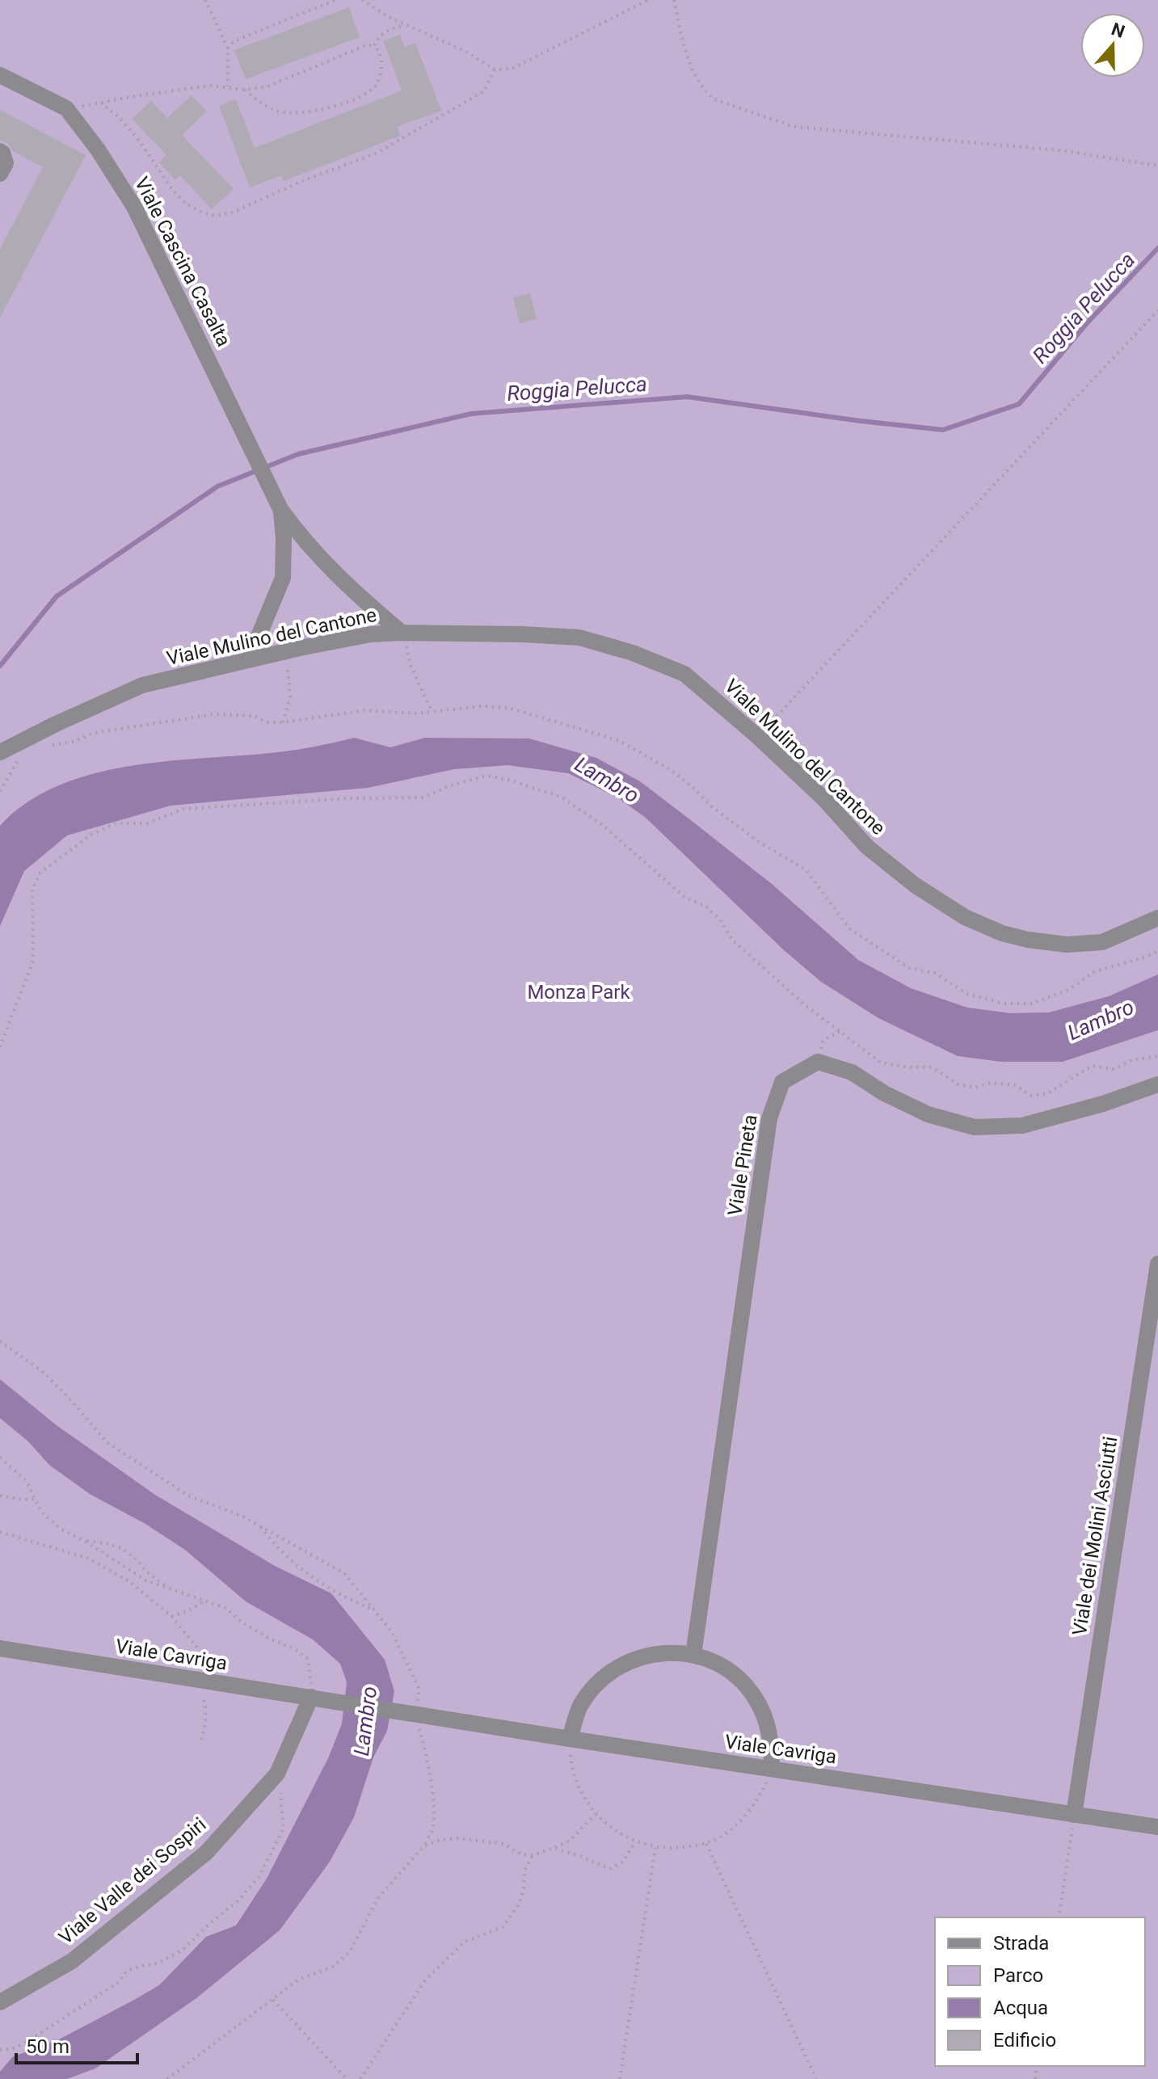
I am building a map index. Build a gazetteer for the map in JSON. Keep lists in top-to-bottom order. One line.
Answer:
{"streets":{"lane":["Viale Cascina Casalta","Viale Mulino del Cantone","Viale Pineta","Viale dei Molini Asciutti","Viale Cavriga","Viale Valle dei Sospiri"]},"crossings":[["Viale Cascina Casalta","Viale Mulino del Cantone"],["Viale dei Molini Asciutti","Viale Cavriga"],["Viale Cavriga","Viale Valle dei Sospiri"]],"water":["Roggia Pelucca","Lambro"],"parks":["Monza Park"],"legend":["Strada","Parco","Acqua","Edificio"],"scale_bar":"50 m","north":"top"}
